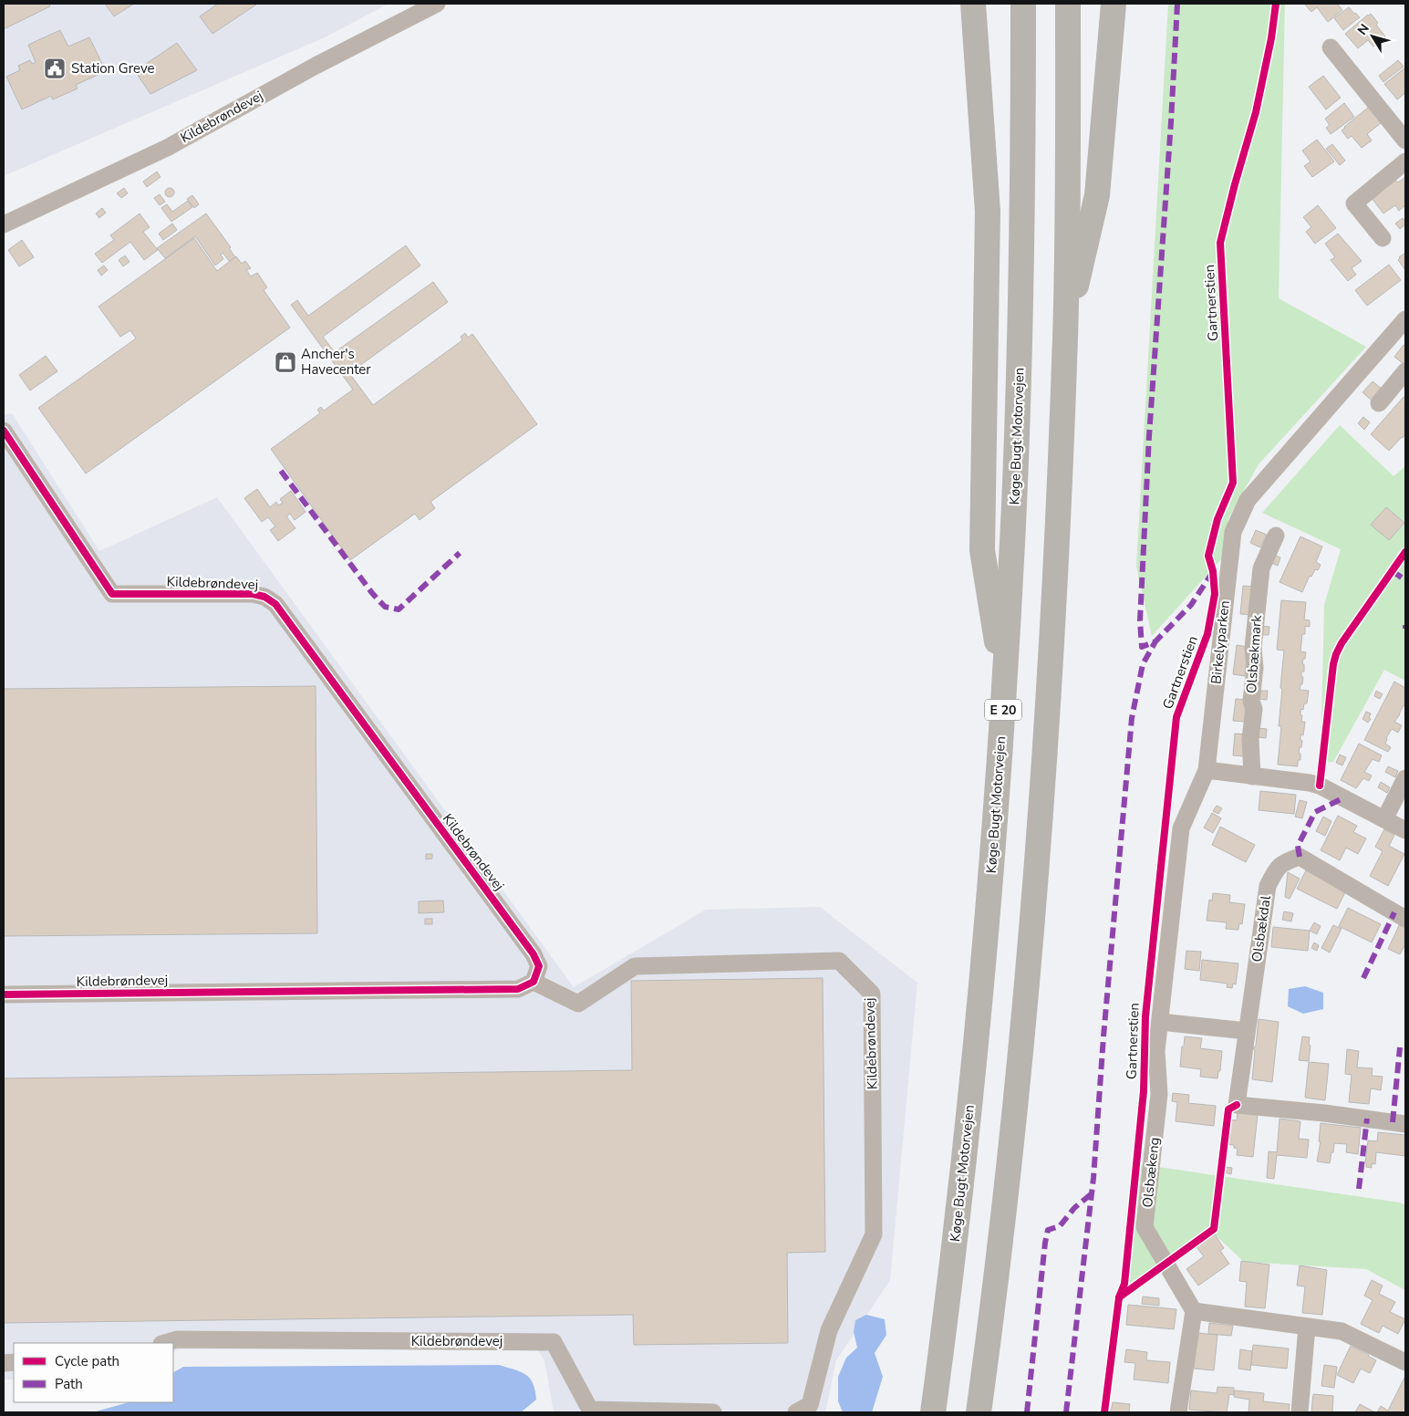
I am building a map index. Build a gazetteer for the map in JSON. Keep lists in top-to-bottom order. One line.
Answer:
{"streets":{"highway":["Køge Bugt Motorvejen","E 20"],"street":["Kildebrøndevej","Birkelyparken","Olsbækmark","Olsbækdal","Olsbækeng"],"cycle path":["Gartnerstien"]},"crossings":[["Birkelyparken","Olsbækeng"]],"places":{"public building":["Station Greve"],"shop":["Ancher's Havecenter"]},"legend":["Cycle path","Path"],"north":"top left"}
